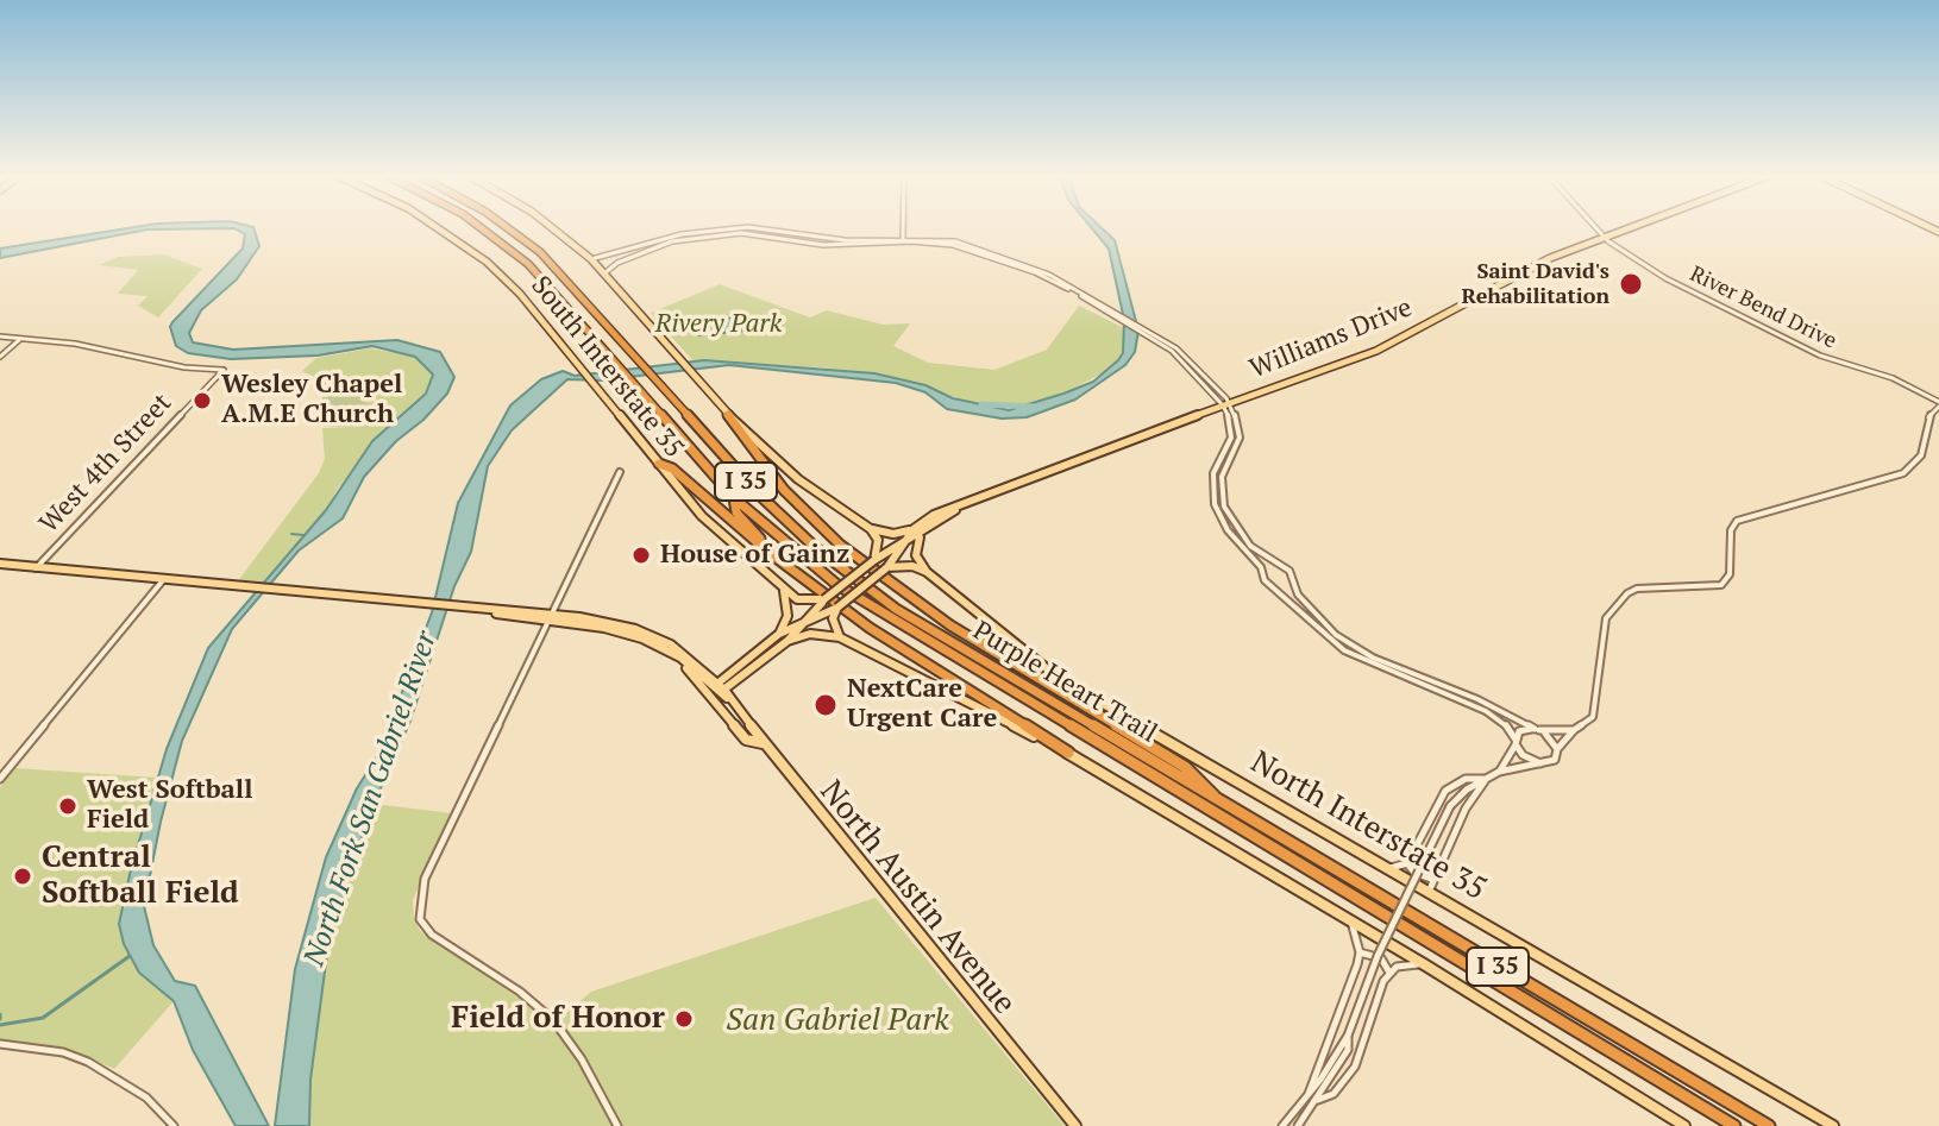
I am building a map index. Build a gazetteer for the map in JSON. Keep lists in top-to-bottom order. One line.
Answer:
{"streets":{"highway":["I 35","Purple Heart Trail"],"main road":["Williams Drive","South Interstate 35","North Interstate 35","North Austin Avenue"],"street":["River Bend Drive","West 4th Street"]},"crossings":[["River Bend Drive","Williams Drive"],["Williams Drive","North Austin Avenue"],["West 4th Street","North Austin Avenue"]],"water":["North Fork San Gabriel River"],"parks":["Rivery Park","San Gabriel Park"],"places":["Saint David's Rehabilitation","Wesley Chapel A.M.E Church","House of Gainz","NextCare Urgent Care","West Softball Field","Central Softball Field","Field of Honor"]}
